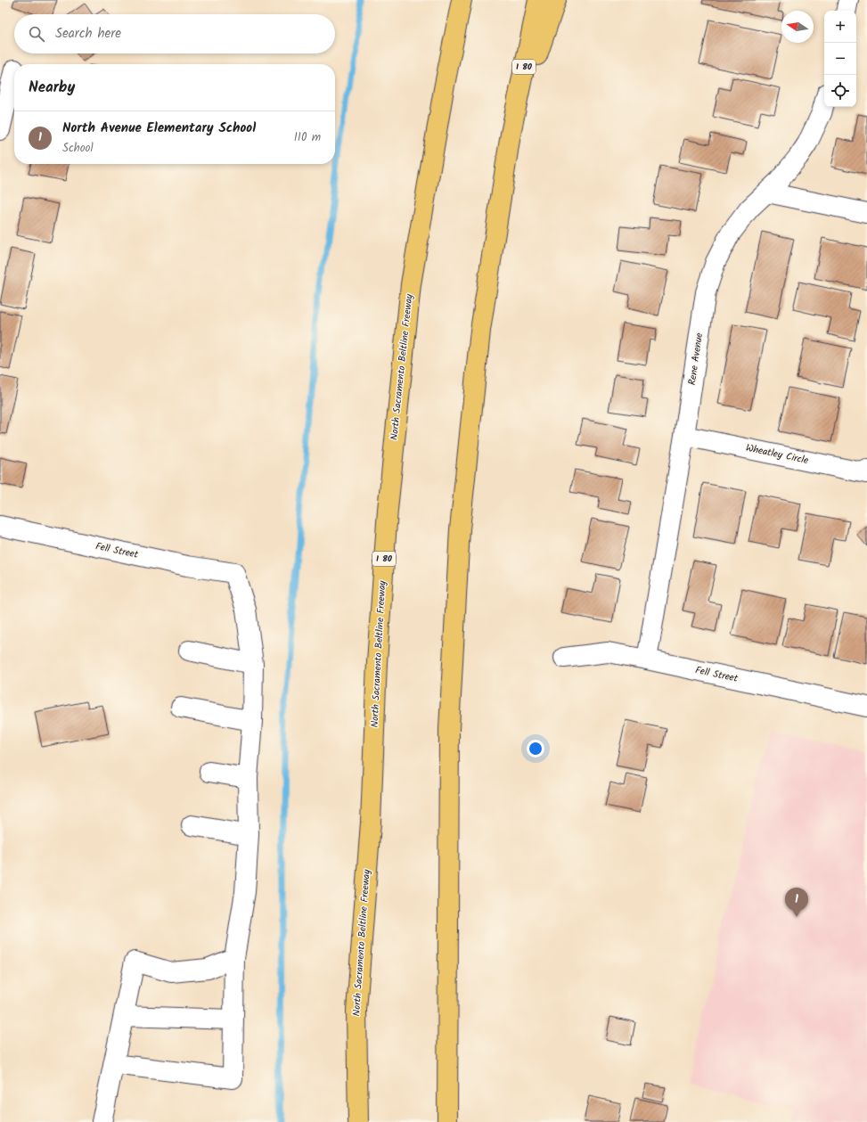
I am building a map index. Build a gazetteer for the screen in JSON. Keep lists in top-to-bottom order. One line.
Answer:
{"streets":{"highway":["I 80","North Sacramento Beltline Freeway"],"street":["Rene Avenue","Wheatley Circle","Fell Street"]},"crossings":[["Rene Avenue","Wheatley Circle"],["Rene Avenue","Fell Street"]],"north":"left","page":{"map_buttons":["+","−"],"search":"Search here","heading":"Nearby","list":[{"mark":"1","name":"North Avenue Elementary School","note":"School","value":"110 m"}],"pins":"1"}}
